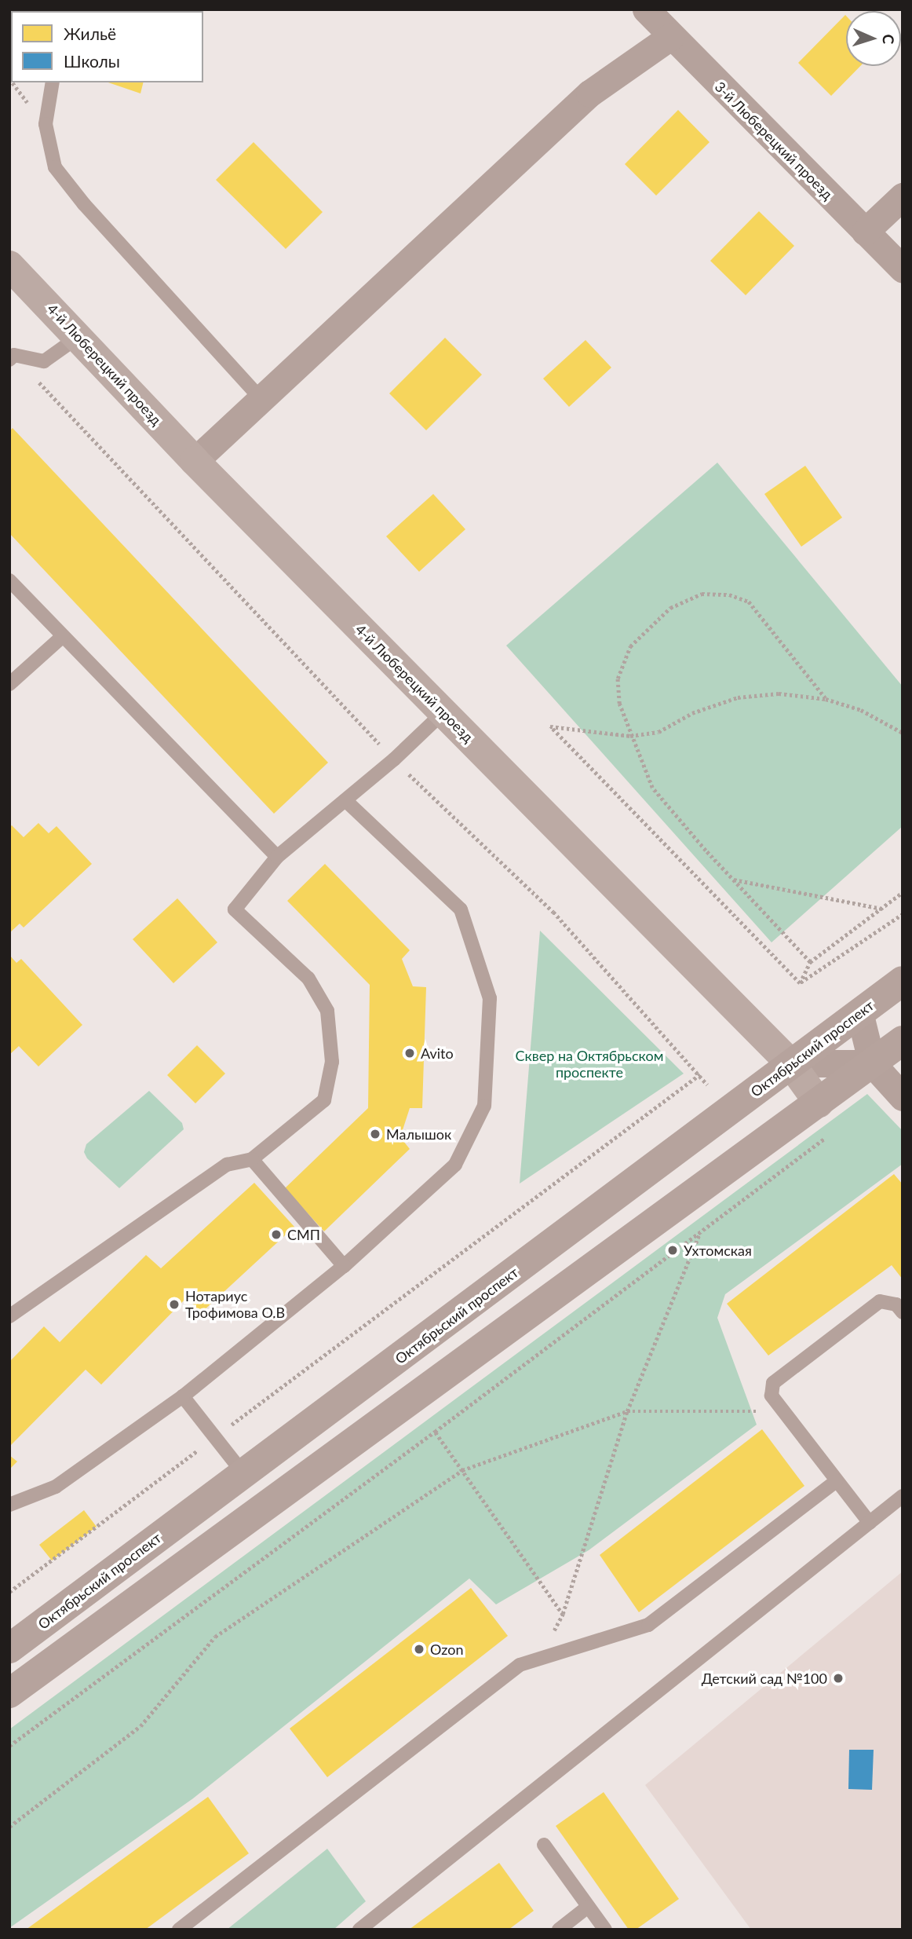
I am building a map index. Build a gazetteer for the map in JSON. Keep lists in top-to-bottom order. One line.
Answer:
{"streets":{"main road":["Октябрьский проспект"],"street":["3-й Люберецкий проезд","4-й Люберецкий проезд"]},"crossings":[["4-й Люберецкий проезд","Октябрьский проспект"]],"parks":["Сквер на Октябрьском проспекте"],"places":["Avito","Малышок","СМП","Ухтомская","Нотариус Трофимова О.В","Ozon","Детский сад №100"],"legend":["Жильё","Школы"],"north":"right"}
